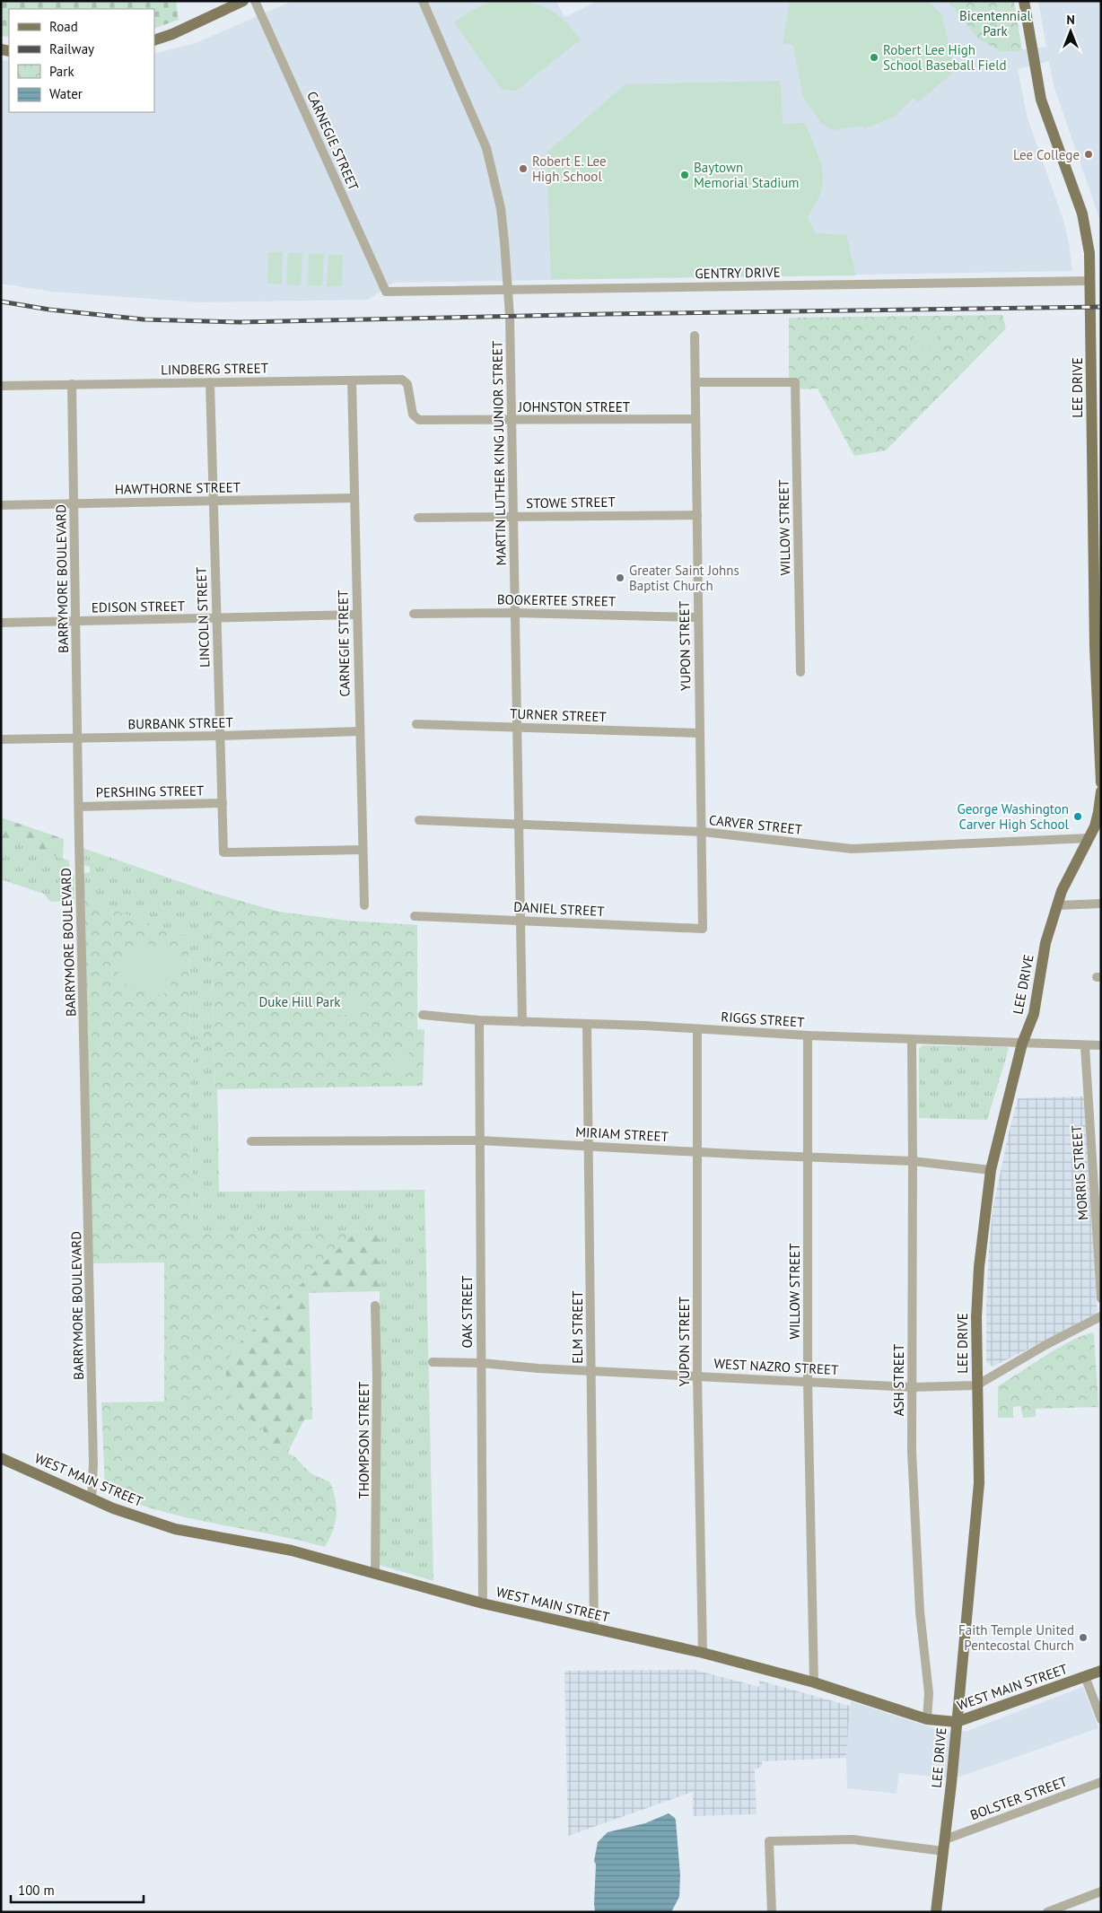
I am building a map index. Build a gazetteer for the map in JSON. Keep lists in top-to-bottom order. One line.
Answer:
{"streets":{"main road":["LEE DRIVE","WEST MAIN STREET"],"street":["CARNEGIE STREET","GENTRY DRIVE","LINDBERG STREET","JOHNSTON STREET","MARTIN LUTHER KING JUNIOR STREET","HAWTHORNE STREET","STOWE STREET","WILLOW STREET","BARRYMORE BOULEVARD","BOOKERTEE STREET","EDISON STREET","LINCOLN STREET","YUPON STREET","TURNER STREET","BURBANK STREET","PERSHING STREET","CARVER STREET","DANIEL STREET","RIGGS STREET","MIRIAM STREET","MORRIS STREET","OAK STREET","ELM STREET","WEST NAZRO STREET","ASH STREET","THOMPSON STREET","BOLSTER STREET"]},"crossings":[["CARNEGIE STREET","GENTRY DRIVE"],["CARNEGIE STREET","LINDBERG STREET"],["CARNEGIE STREET","HAWTHORNE STREET"],["CARNEGIE STREET","EDISON STREET"],["CARNEGIE STREET","LINCOLN STREET"],["CARNEGIE STREET","BURBANK STREET"],["GENTRY DRIVE","LEE DRIVE"],["GENTRY DRIVE","MARTIN LUTHER KING JUNIOR STREET"],["LINDBERG STREET","JOHNSTON STREET"],["LINDBERG STREET","BARRYMORE BOULEVARD"],["LINDBERG STREET","LINCOLN STREET"],["LEE DRIVE","CARVER STREET"],["LEE DRIVE","RIGGS STREET"],["LEE DRIVE","MIRIAM STREET"],["LEE DRIVE","WEST NAZRO STREET"],["LEE DRIVE","WEST MAIN STREET"],["LEE DRIVE","BOLSTER STREET"],["JOHNSTON STREET","MARTIN LUTHER KING JUNIOR STREET"],["JOHNSTON STREET","YUPON STREET"],["MARTIN LUTHER KING JUNIOR STREET","STOWE STREET"],["MARTIN LUTHER KING JUNIOR STREET","BOOKERTEE STREET"],["MARTIN LUTHER KING JUNIOR STREET","TURNER STREET"],["MARTIN LUTHER KING JUNIOR STREET","CARVER STREET"],["MARTIN LUTHER KING JUNIOR STREET","DANIEL STREET"],["MARTIN LUTHER KING JUNIOR STREET","RIGGS STREET"],["HAWTHORNE STREET","BARRYMORE BOULEVARD"],["HAWTHORNE STREET","LINCOLN STREET"],["STOWE STREET","YUPON STREET"],["WILLOW STREET","YUPON STREET"],["WILLOW STREET","RIGGS STREET"],["WILLOW STREET","MIRIAM STREET"],["WILLOW STREET","WEST NAZRO STREET"],["WILLOW STREET","WEST MAIN STREET"],["BARRYMORE BOULEVARD","EDISON STREET"],["BARRYMORE BOULEVARD","BURBANK STREET"],["BARRYMORE BOULEVARD","PERSHING STREET"],["BARRYMORE BOULEVARD","WEST MAIN STREET"],["BOOKERTEE STREET","YUPON STREET"],["EDISON STREET","LINCOLN STREET"],["LINCOLN STREET","BURBANK STREET"],["LINCOLN STREET","PERSHING STREET"],["YUPON STREET","TURNER STREET"],["YUPON STREET","CARVER STREET"],["YUPON STREET","DANIEL STREET"],["YUPON STREET","RIGGS STREET"],["YUPON STREET","MIRIAM STREET"],["YUPON STREET","WEST NAZRO STREET"],["YUPON STREET","WEST MAIN STREET"],["RIGGS STREET","MORRIS STREET"],["RIGGS STREET","OAK STREET"],["RIGGS STREET","ELM STREET"],["RIGGS STREET","ASH STREET"],["MIRIAM STREET","OAK STREET"],["MIRIAM STREET","ELM STREET"],["MIRIAM STREET","ASH STREET"],["OAK STREET","WEST NAZRO STREET"],["OAK STREET","WEST MAIN STREET"],["ELM STREET","WEST NAZRO STREET"],["ELM STREET","WEST MAIN STREET"],["WEST NAZRO STREET","ASH STREET"],["ASH STREET","WEST MAIN STREET"],["THOMPSON STREET","WEST MAIN STREET"]],"parks":["Bicentennial Park","Duke Hill Park"],"places":["Robert Lee High School Baseball Field","Lee College","Robert E. Lee High School","Baytown Memorial Stadium","Greater Saint Johns Baptist Church","George Washington Carver High School","Faith Temple United Pentecostal Church"],"legend":["Road","Railway","Park","Water"],"scale_bar":"100 m","north":"top"}
